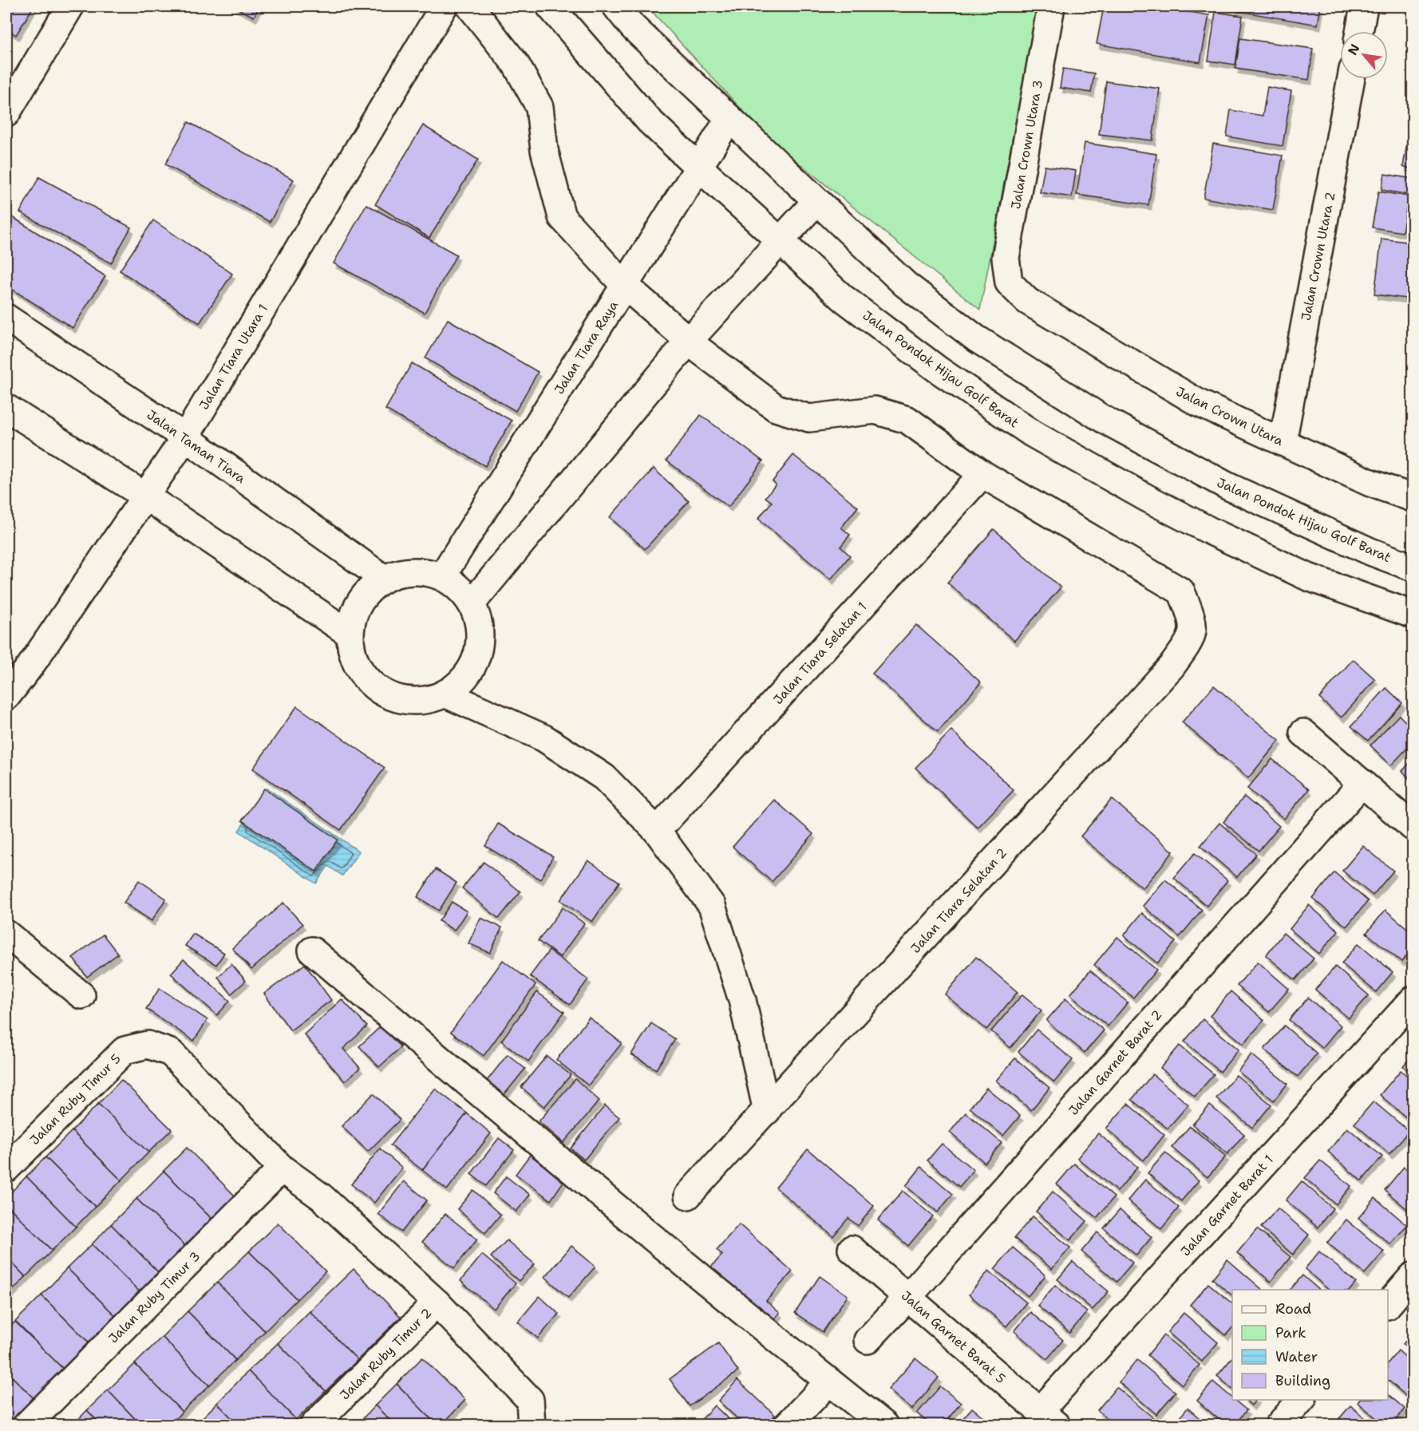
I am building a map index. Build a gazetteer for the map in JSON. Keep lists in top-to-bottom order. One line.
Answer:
{"streets":{"street":["Jalan Crown Utara 3","Jalan Crown Utara 2","Jalan Tiara Raya","Jalan Tiara Utara 1","Jalan Pondok Hijau Golf Barat","Jalan Crown Utara","Jalan Taman Tiara","Jalan Tiara Selatan 1","Jalan Tiara Selatan 2","Jalan Garnet Barat 2","Jalan Ruby Timur 5","Jalan Garnet Barat 1","Jalan Ruby Timur 3","Jalan Garnet Barat 5","Jalan Ruby Timur 2"]},"crossings":[["Jalan Crown Utara 3","Jalan Crown Utara"],["Jalan Crown Utara 2","Jalan Crown Utara"],["Jalan Tiara Raya","Jalan Pondok Hijau Golf Barat"],["Jalan Tiara Raya","Jalan Taman Tiara"],["Jalan Tiara Utara 1","Jalan Taman Tiara"],["Jalan Tiara Selatan 1","Jalan Tiara Selatan 2"],["Jalan Garnet Barat 2","Jalan Garnet Barat 5"],["Jalan Ruby Timur 5","Jalan Ruby Timur 3"],["Jalan Garnet Barat 1","Jalan Garnet Barat 5"]],"legend":["Road","Park","Water","Building"],"north":"top left"}
